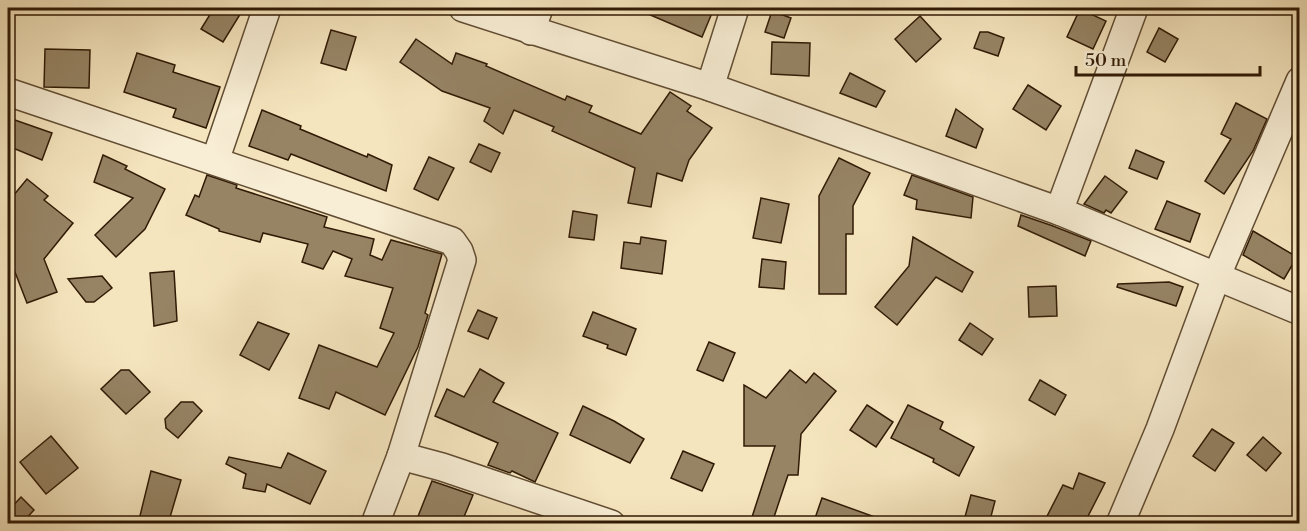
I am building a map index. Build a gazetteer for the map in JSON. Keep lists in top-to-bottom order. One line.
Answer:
{"scale_bar":"50 m"}
